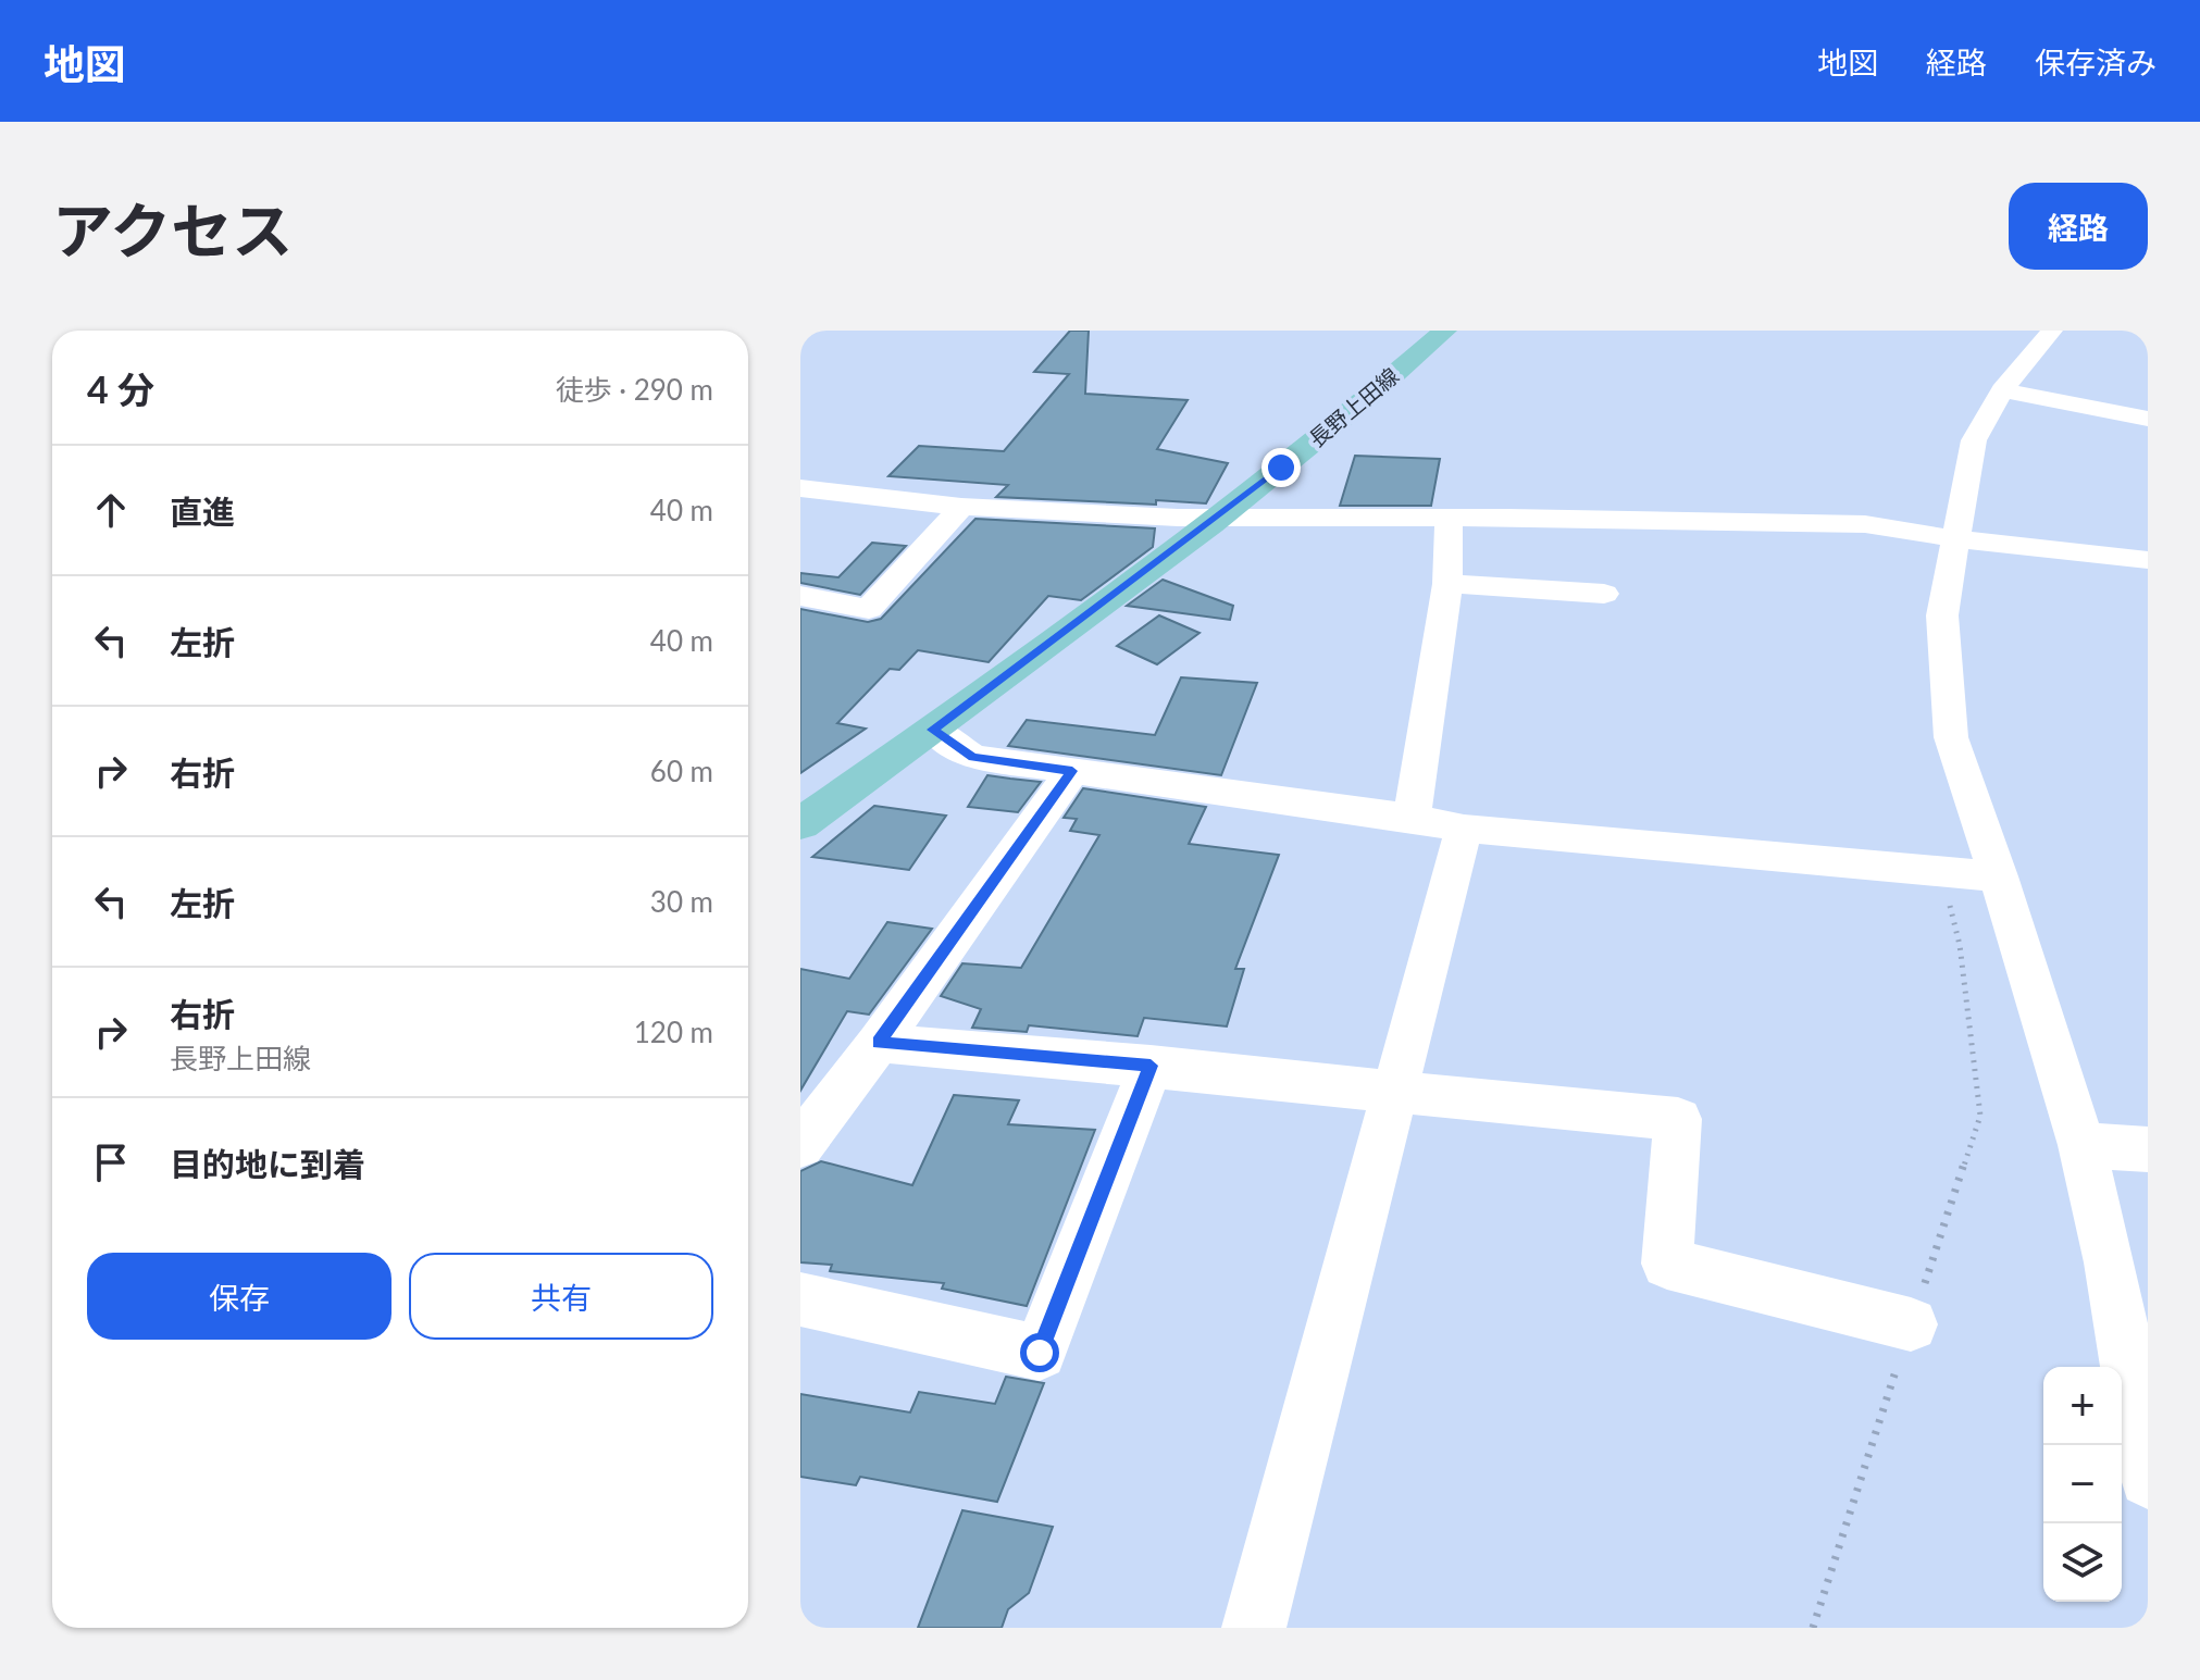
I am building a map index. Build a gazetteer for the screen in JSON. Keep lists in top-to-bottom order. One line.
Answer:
{"streets":{"main road":["長野上田線"]},"page":{"header":"地図","nav":["地図","経路","保存済み"],"title":"アクセス","buttons":["経路",["保存","共有"]],"heading":["4 分","徒歩 · 290 m"],"list":[["直進","40 m"],["左折","40 m"],["右折","60 m"],["左折","30 m"],["右折","長野上田線","120 m"],"目的地に到着"],"map_buttons":["+","−"]}}
